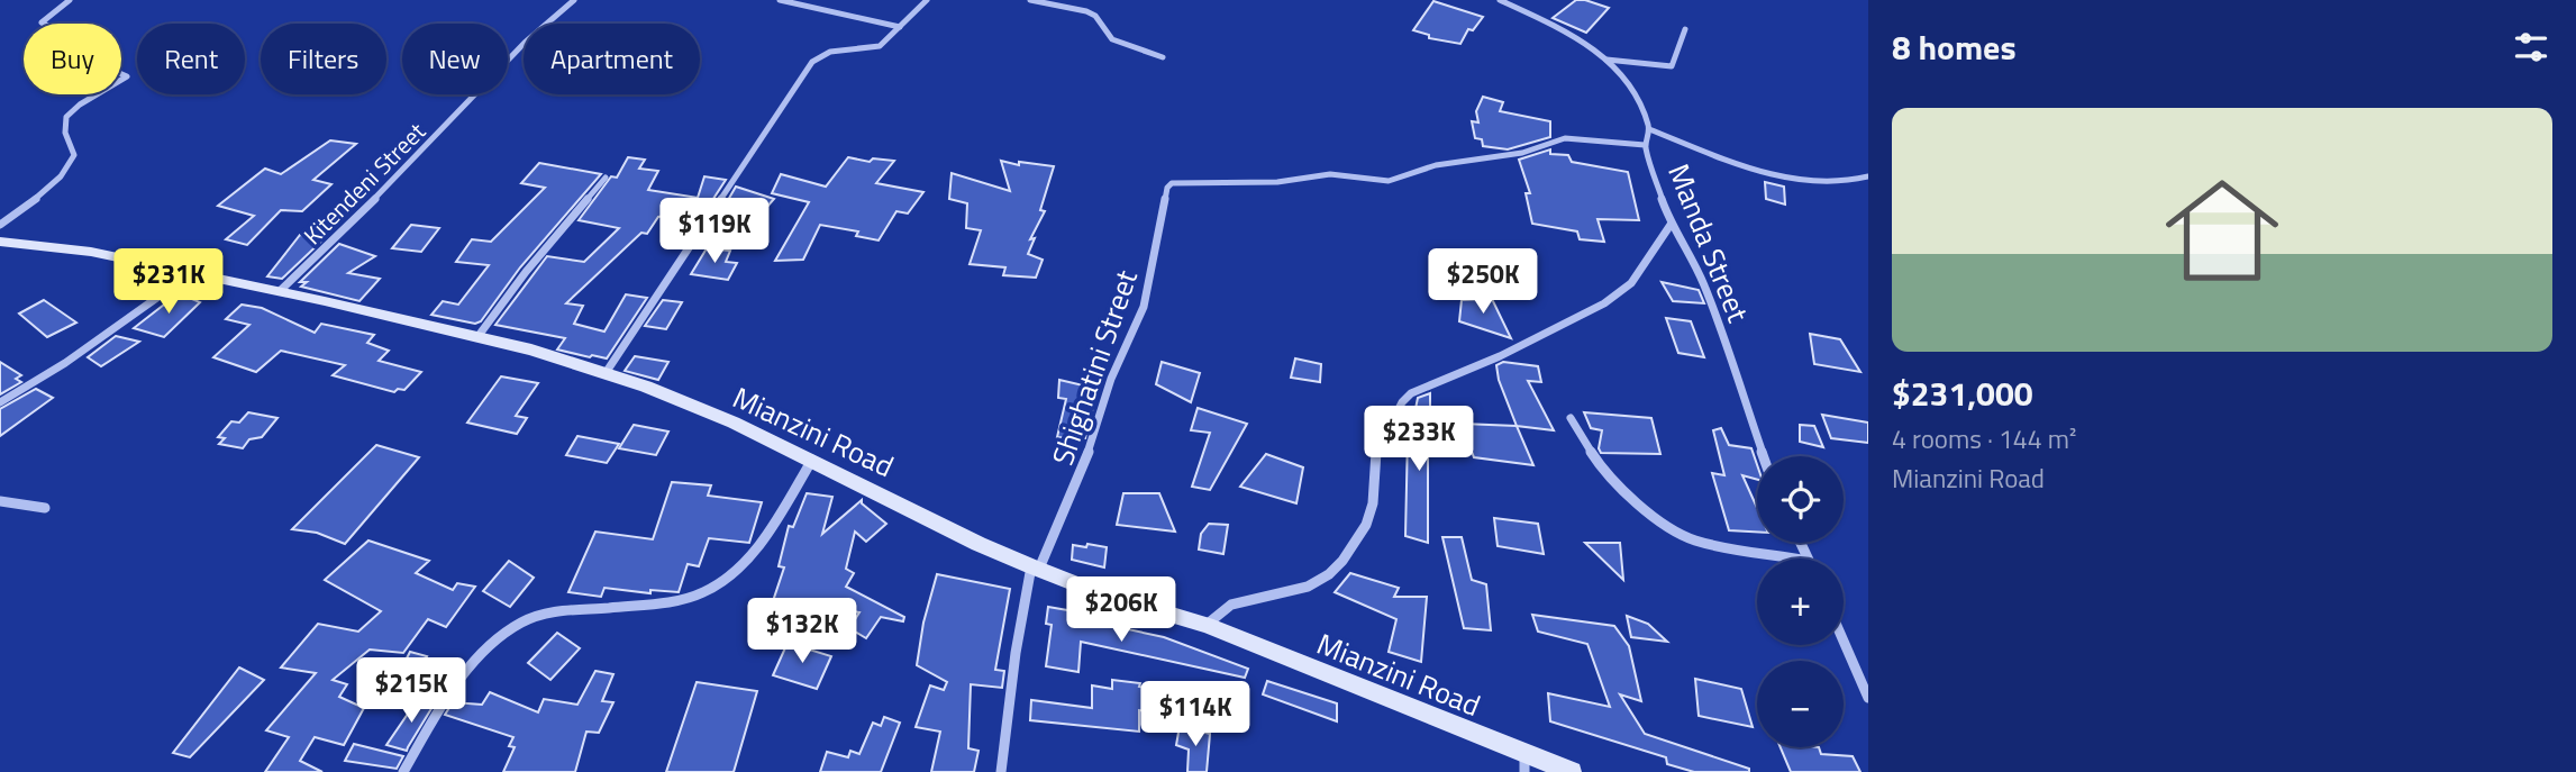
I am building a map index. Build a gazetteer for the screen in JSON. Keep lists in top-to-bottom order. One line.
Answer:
{"streets":{"street":["Kitendeni Street","Manda Street","Shighatini Street","Mianzini Road"]},"crossings":[["Kitendeni Street","Mianzini Road"],["Manda Street","Shighatini Street"],["Shighatini Street","Mianzini Road"]],"page":{"heading":"8 homes","chip":["Buy","Rent","Filters","New","Apartment"],"list":[{"name":"$231,000","note":"4 rooms · 144 m² · Mianzini Road"}],"price":["$119K","$231K","$250K","$233K","$206K","$132K","$215K","$114K"],"map_buttons":["+","−"]}}
